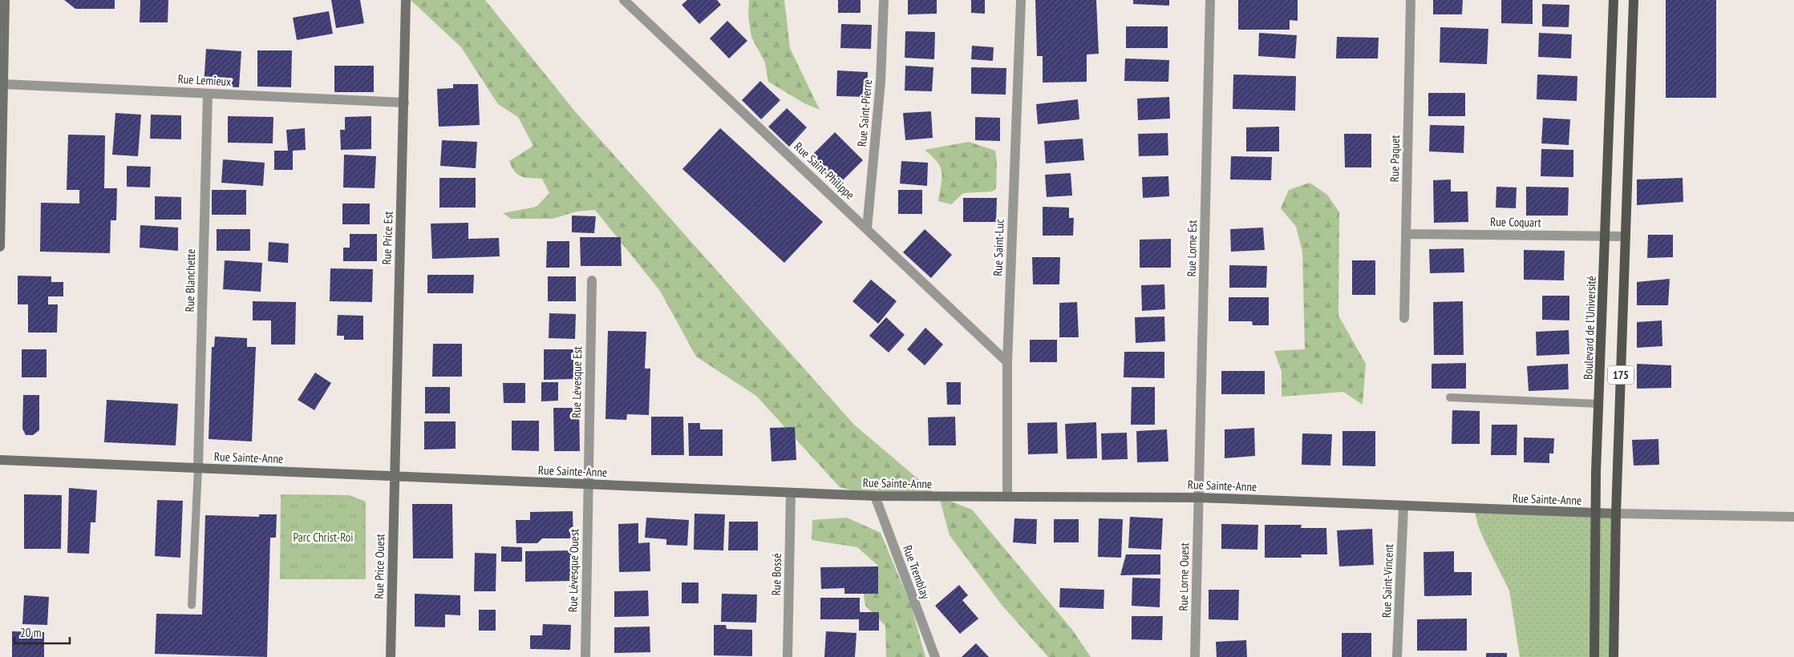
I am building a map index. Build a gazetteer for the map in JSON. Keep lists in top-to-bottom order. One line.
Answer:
{"streets":{"main road":["Boulevard de l'Université","175"],"street":["Rue Lemieux","Rue Saint-Pierre","Rue Paquet","Rue Saint-Philippe","Rue Coquart","Rue Price Est","Rue Saint-Luc","Rue Lorne Est","Rue Blanchette","Rue Lévesque Est","Rue Sainte-Anne","Rue Price Ouest","Rue Lévesque Ouest","Rue Tremblay","Rue Bossé","Rue Lorne Ouest","Rue Saint-Vincent"]},"crossings":[["Rue Lemieux","Rue Price Est"],["Rue Lemieux","Rue Blanchette"],["Rue Saint-Pierre","Rue Saint-Philippe"],["Rue Paquet","Rue Coquart"],["Rue Saint-Philippe","Rue Saint-Luc"],["Rue Coquart","Boulevard de l'Université"],["Rue Coquart","175"],["Rue Price Est","Rue Sainte-Anne"],["Rue Price Est","Rue Price Ouest"],["Rue Saint-Luc","Rue Sainte-Anne"],["Rue Lorne Est","Rue Sainte-Anne"],["Rue Lorne Est","Rue Lorne Ouest"],["Rue Blanchette","Rue Sainte-Anne"],["Boulevard de l'Université","Rue Sainte-Anne"],["175","Rue Sainte-Anne"],["Rue Lévesque Est","Rue Sainte-Anne"],["Rue Lévesque Est","Rue Lévesque Ouest"],["Rue Sainte-Anne","Rue Price Ouest"],["Rue Sainte-Anne","Rue Lévesque Ouest"],["Rue Sainte-Anne","Rue Tremblay"],["Rue Sainte-Anne","Rue Bossé"],["Rue Sainte-Anne","Rue Lorne Ouest"],["Rue Sainte-Anne","Rue Saint-Vincent"]],"parks":["Parc Christ-Roi"],"scale_bar":"20 m"}
